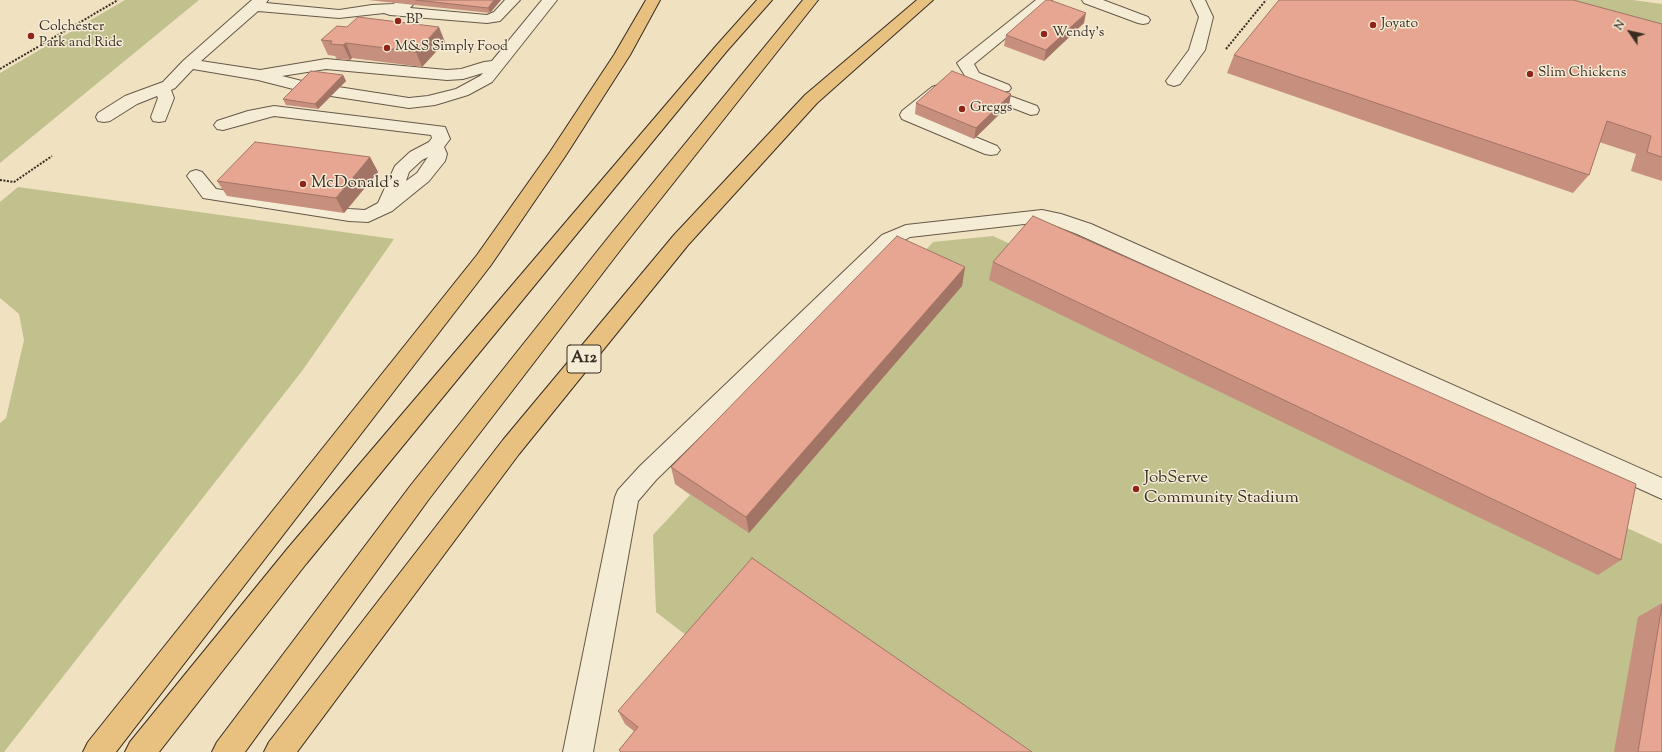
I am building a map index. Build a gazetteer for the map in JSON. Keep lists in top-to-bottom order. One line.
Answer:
{"streets":{"highway":["A12"]},"places":["BP","Joyato","Wendy's","Colchester Park and Ride","M&S Simply Food","Slim Chickens","Greggs","McDonald's","JobServe Community Stadium"],"north":"top left"}
